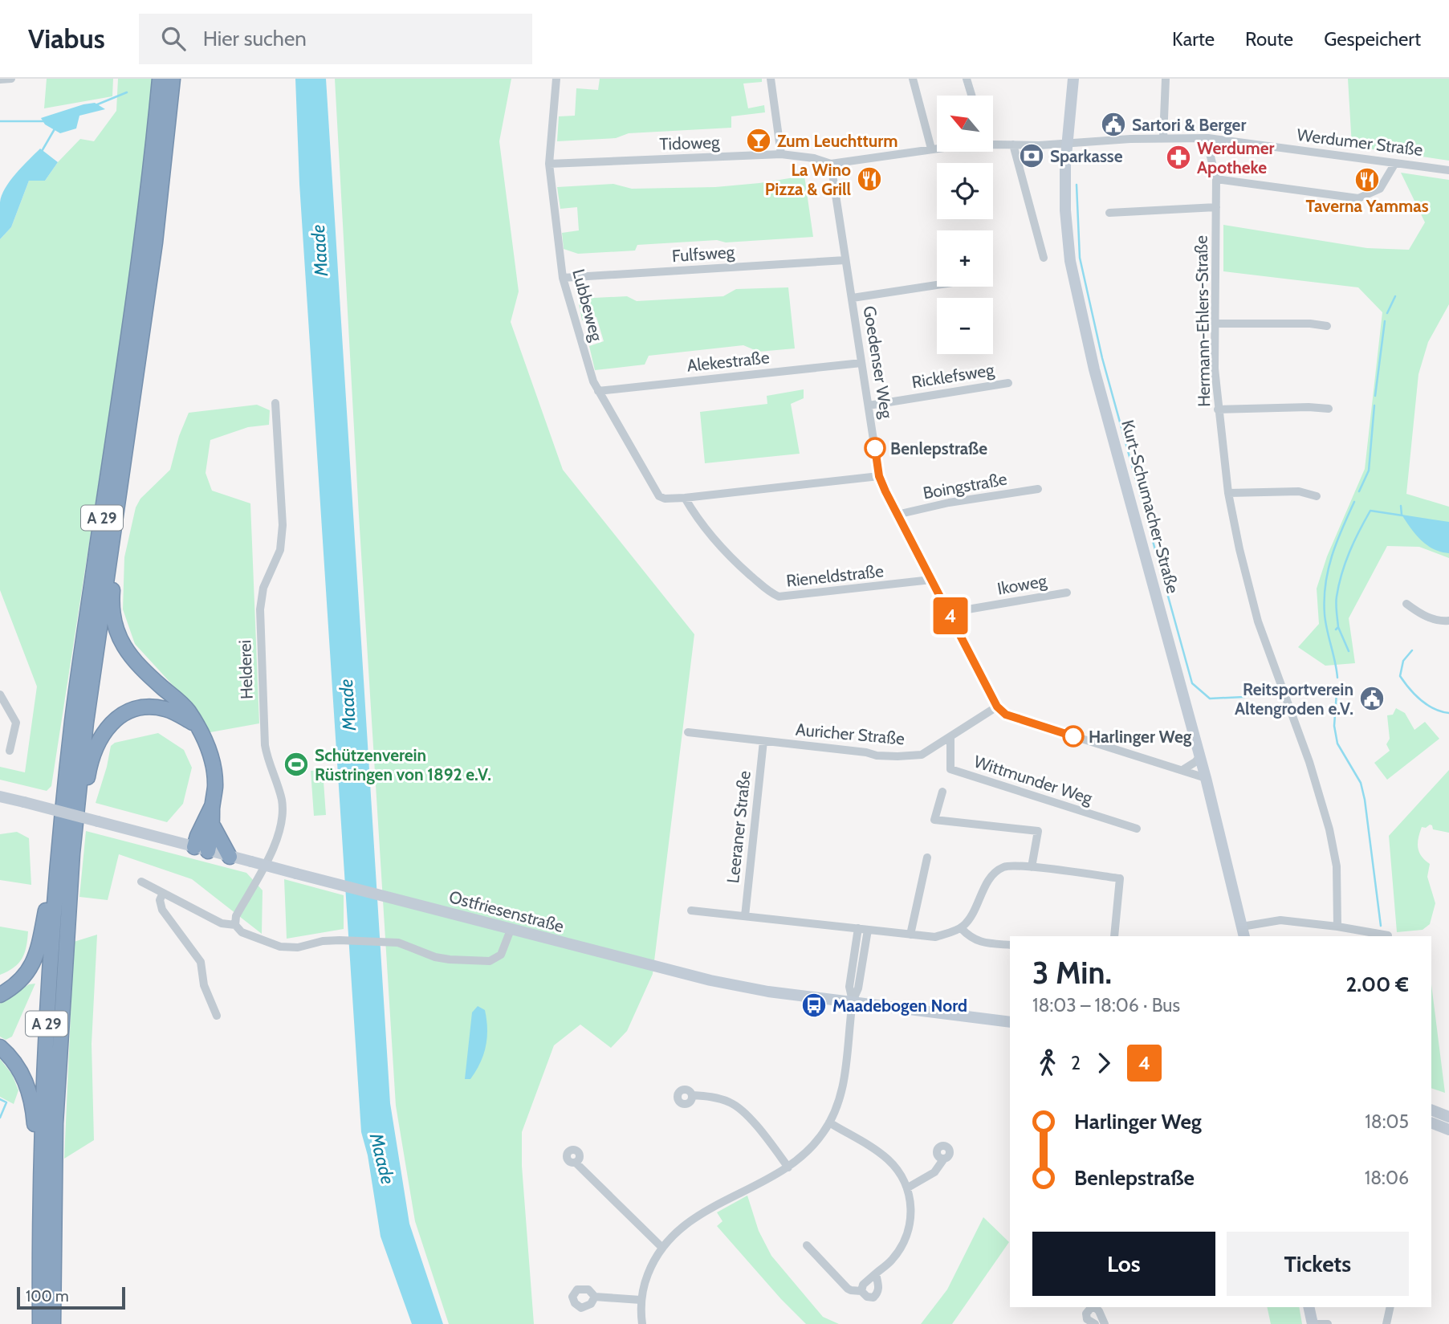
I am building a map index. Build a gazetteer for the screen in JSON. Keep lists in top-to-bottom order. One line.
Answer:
{"streets":{"highway":["A 29"],"main road":["Kurt-Schumacher-Straße","Ostfriesenstraße"],"street":["Werdumer Straße","Tidoweg","Fulfsweg","Lubbeweg","Hermann-Ehlers-Straße","Alekestraße","Goedenser Weg","Ricklefsweg","Boingstraße","Rieneldstraße","Ikoweg","Helderei","Auricher Straße","Wittmunder Weg","Leeraner Straße"]},"crossings":[["Werdumer Straße","Tidoweg"],["Werdumer Straße","Hermann-Ehlers-Straße"],["Werdumer Straße","Goedenser Weg"],["Werdumer Straße","Kurt-Schumacher-Straße"],["Tidoweg","Lubbeweg"],["Tidoweg","Goedenser Weg"],["Fulfsweg","Lubbeweg"],["Fulfsweg","Goedenser Weg"],["Lubbeweg","Alekestraße"],["Lubbeweg","Rieneldstraße"],["Alekestraße","Goedenser Weg"],["Goedenser Weg","Ricklefsweg"],["Goedenser Weg","Boingstraße"],["Goedenser Weg","Rieneldstraße"],["Goedenser Weg","Ikoweg"],["Goedenser Weg","Auricher Straße"],["Auricher Straße","Wittmunder Weg"],["Auricher Straße","Leeraner Straße"]],"water":["Maade"],"places":{"public building":["Sartori & Berger","Reitsportverein Altengroden e.V."],"bar":["Zum Leuchtturm"],"bank":["Sparkasse"],"pharmacy":["Werdumer Apotheke"],"restaurant":["La Wino Pizza & Grill","Taverna Yammas"],"other":["Benlepstraße","Harlinger Weg"],"sports":["Schützenverein Rüstringen von 1892 e.V."],"bus stop":["Maadebogen Nord"]},"lines":["bus line 4"],"scale_bar":"100 m","north":"top left","page":{"header":"Viabus","search":"Hier suchen","nav":["Karte","Route","Gespeichert"],"on_map":"4","map_buttons":["+","−"],"heading":["3 Min.","18:03 – 18:06 · Bus","2.00 €"],"legs":["2","4"],"list":[{"name":"Harlinger Weg","value":"18:05"},{"name":"Benlepstraße","value":"18:06"}],"buttons":["Los","Tickets"],"scale":"100 m"}}
